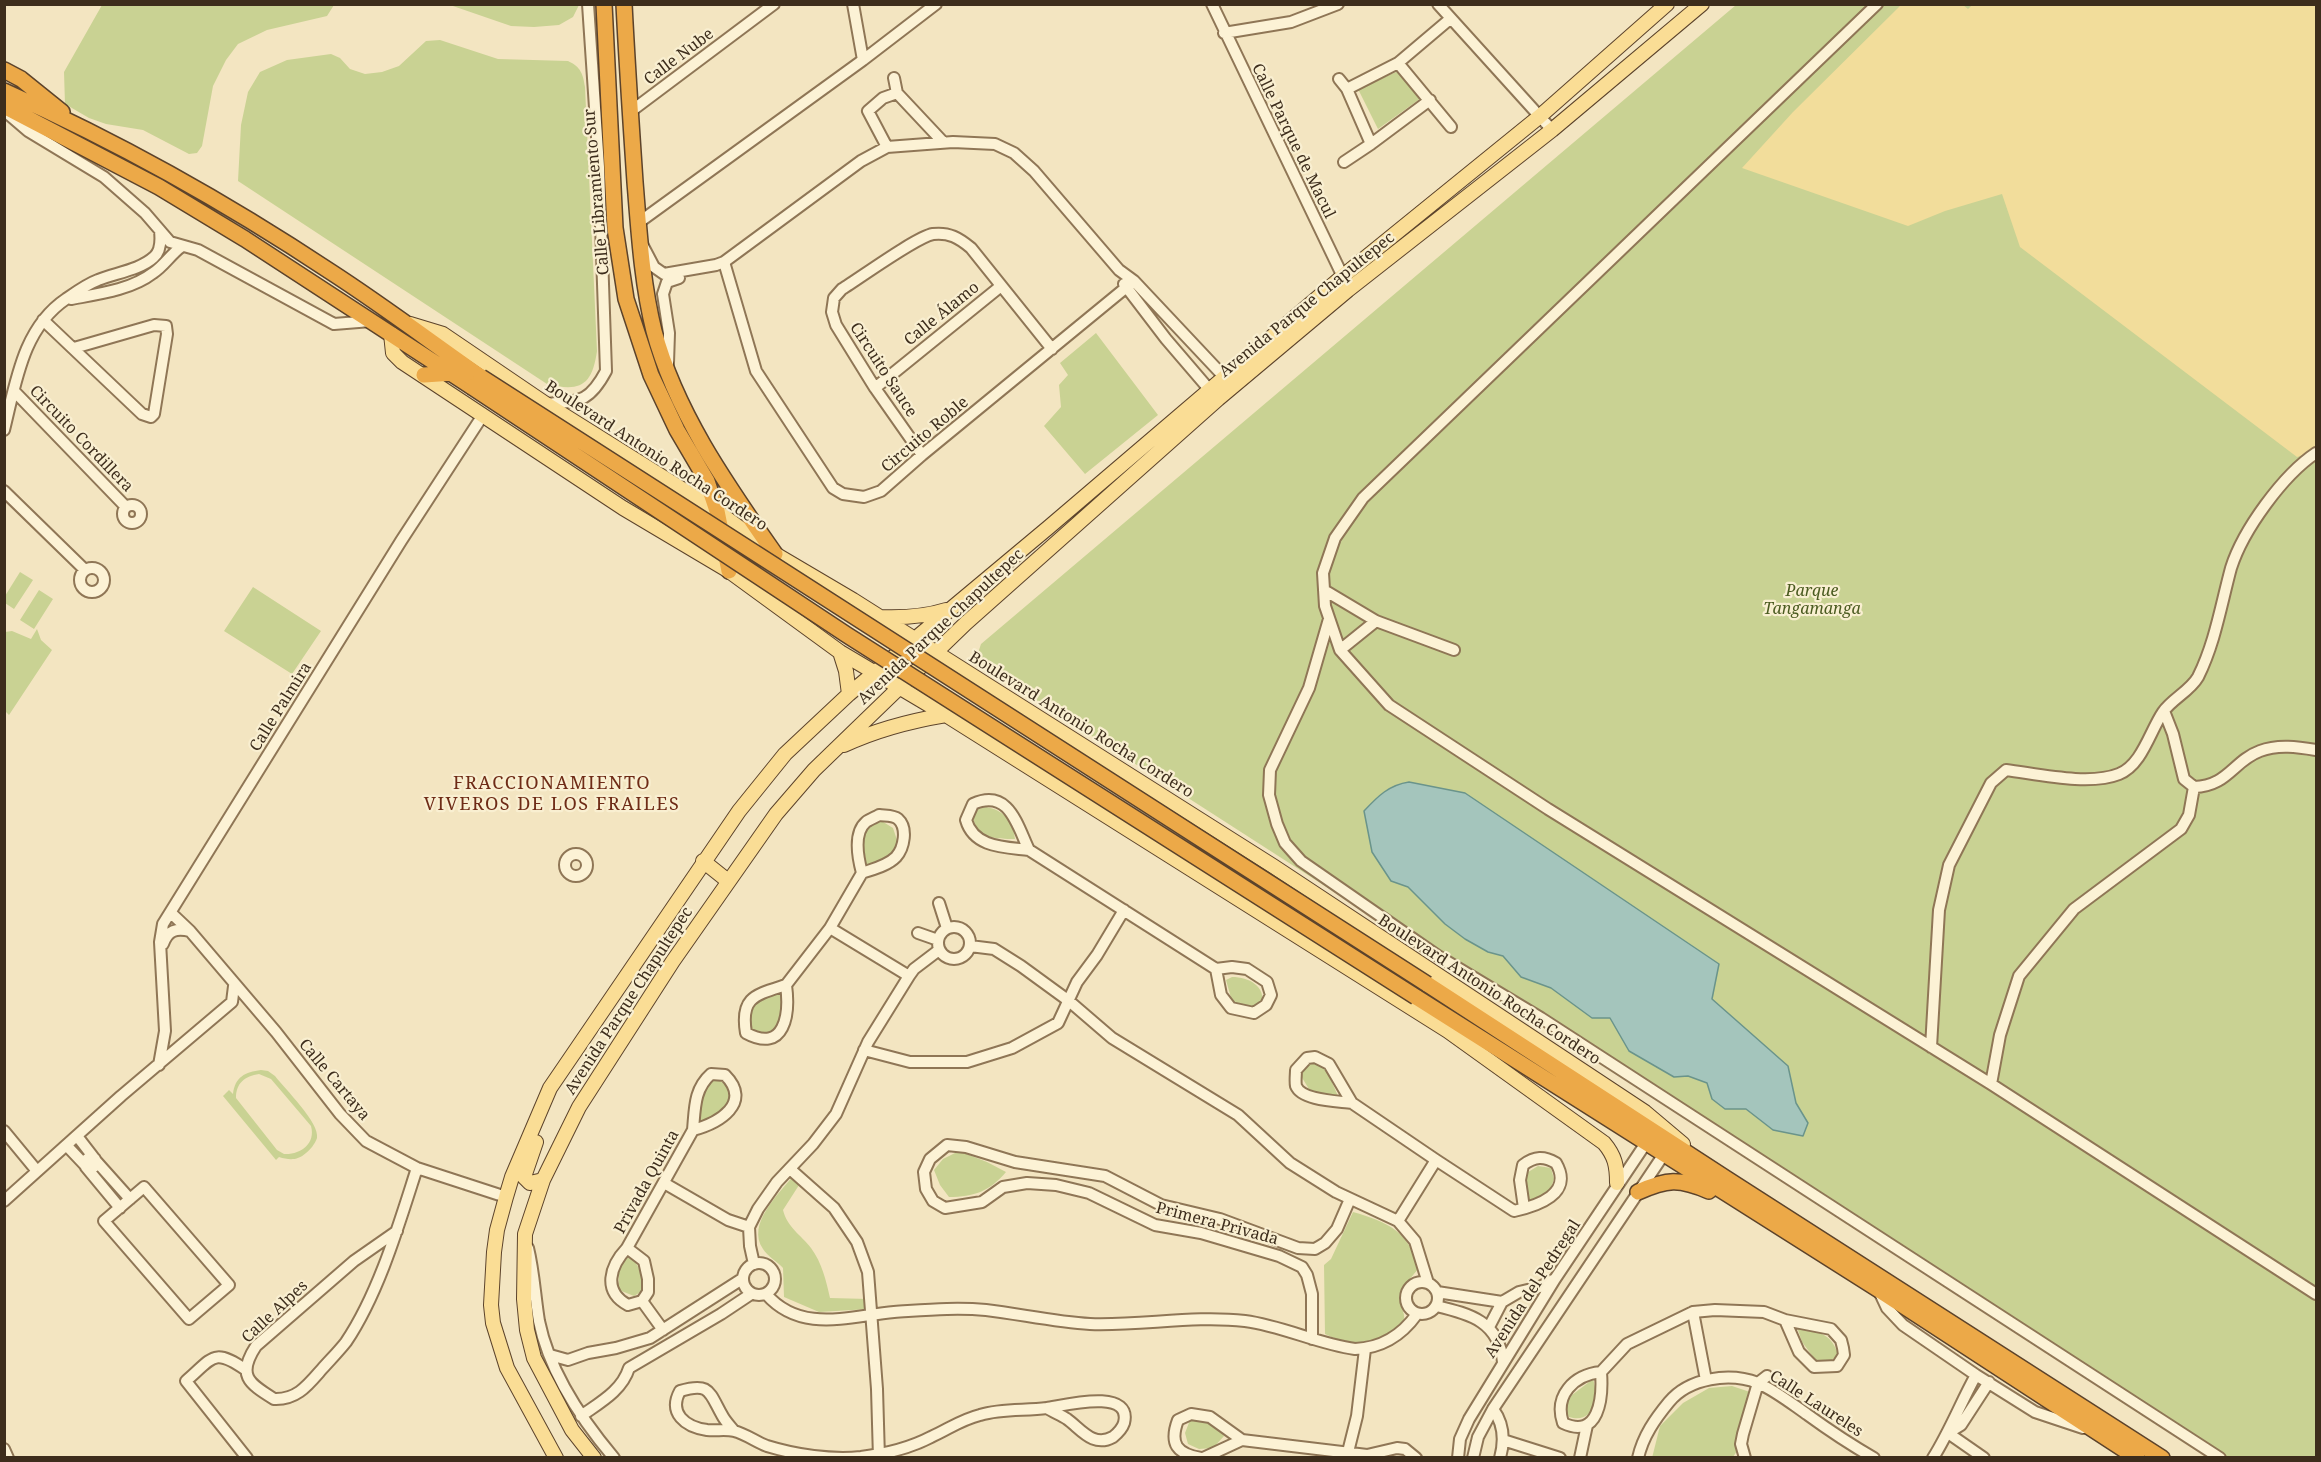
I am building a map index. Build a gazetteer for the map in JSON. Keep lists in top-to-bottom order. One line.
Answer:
{"streets":{"highway":["Calle Libramiento Sur"],"main road":["Avenida Parque Chapultepec","Boulevard Antonio Rocha Cordero"],"street":["Calle Nube","Calle Parque de Macul","Calle Álamo","Circuito Sauce","Circuito Roble","Circuito Cordillera","Calle Palmira","Calle Cartaya","Privada Quinta","Primera Privada","Avenida del Pedregal","Calle Alpes","Calle Laureles"]},"crossings":[["Calle Parque de Macul","Avenida Parque Chapultepec"],["Calle Libramiento Sur","Boulevard Antonio Rocha Cordero"],["Avenida Parque Chapultepec","Boulevard Antonio Rocha Cordero"],["Avenida Parque Chapultepec","Calle Cartaya"],["Calle Álamo","Circuito Sauce"],["Circuito Sauce","Circuito Roble"],["Calle Palmira","Calle Cartaya"],["Calle Cartaya","Calle Alpes"]],"districts":["FRACCIONAMIENTO VIVEROS DE LOS FRAILES"],"parks":["Parque Tangamanga"]}
